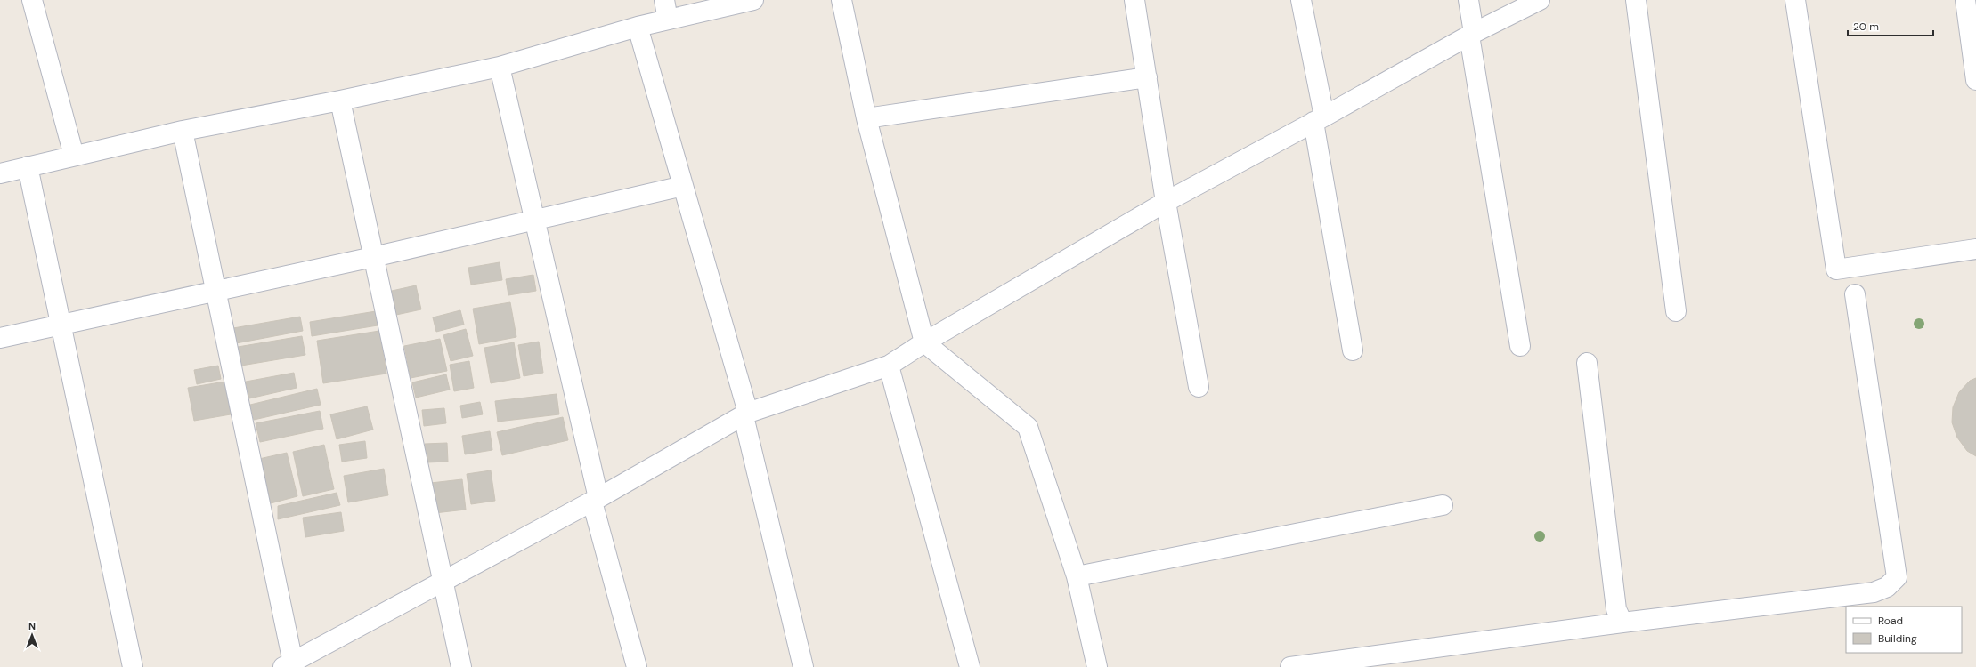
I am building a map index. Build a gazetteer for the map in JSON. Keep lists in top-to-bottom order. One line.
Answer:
{"legend":["Road","Building"],"scale_bar":"20 m","north":"top"}
